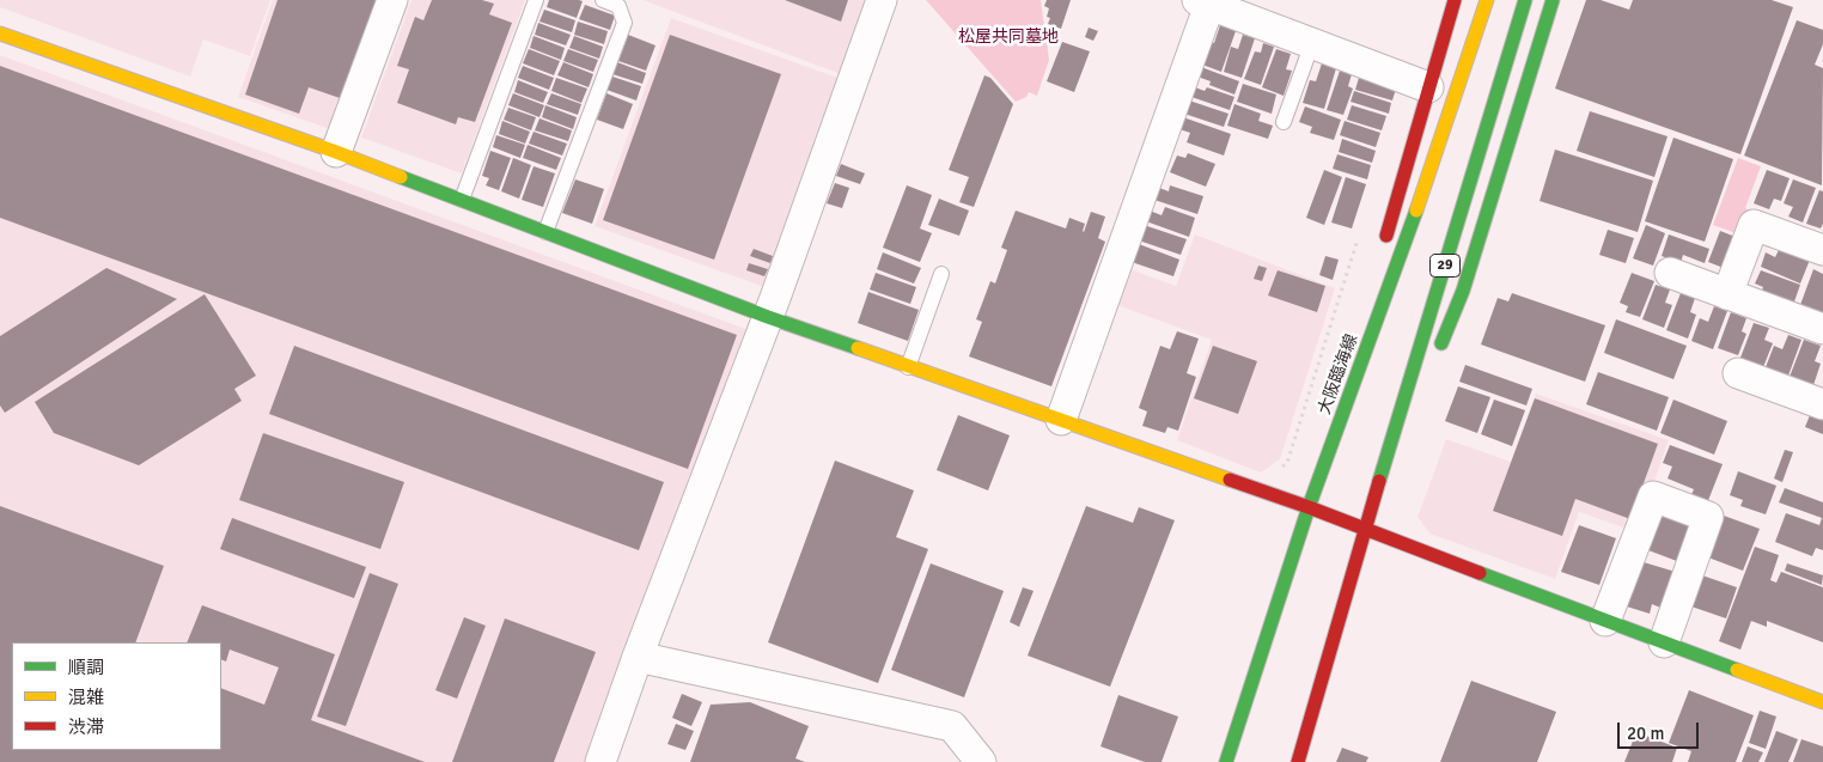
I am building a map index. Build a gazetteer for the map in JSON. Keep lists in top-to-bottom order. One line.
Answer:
{"streets":{"main road":["29","大阪臨海線"]},"parks":["松屋共同墓地"],"legend":["順調","混雑","渋滞"],"scale_bar":"20 m"}
